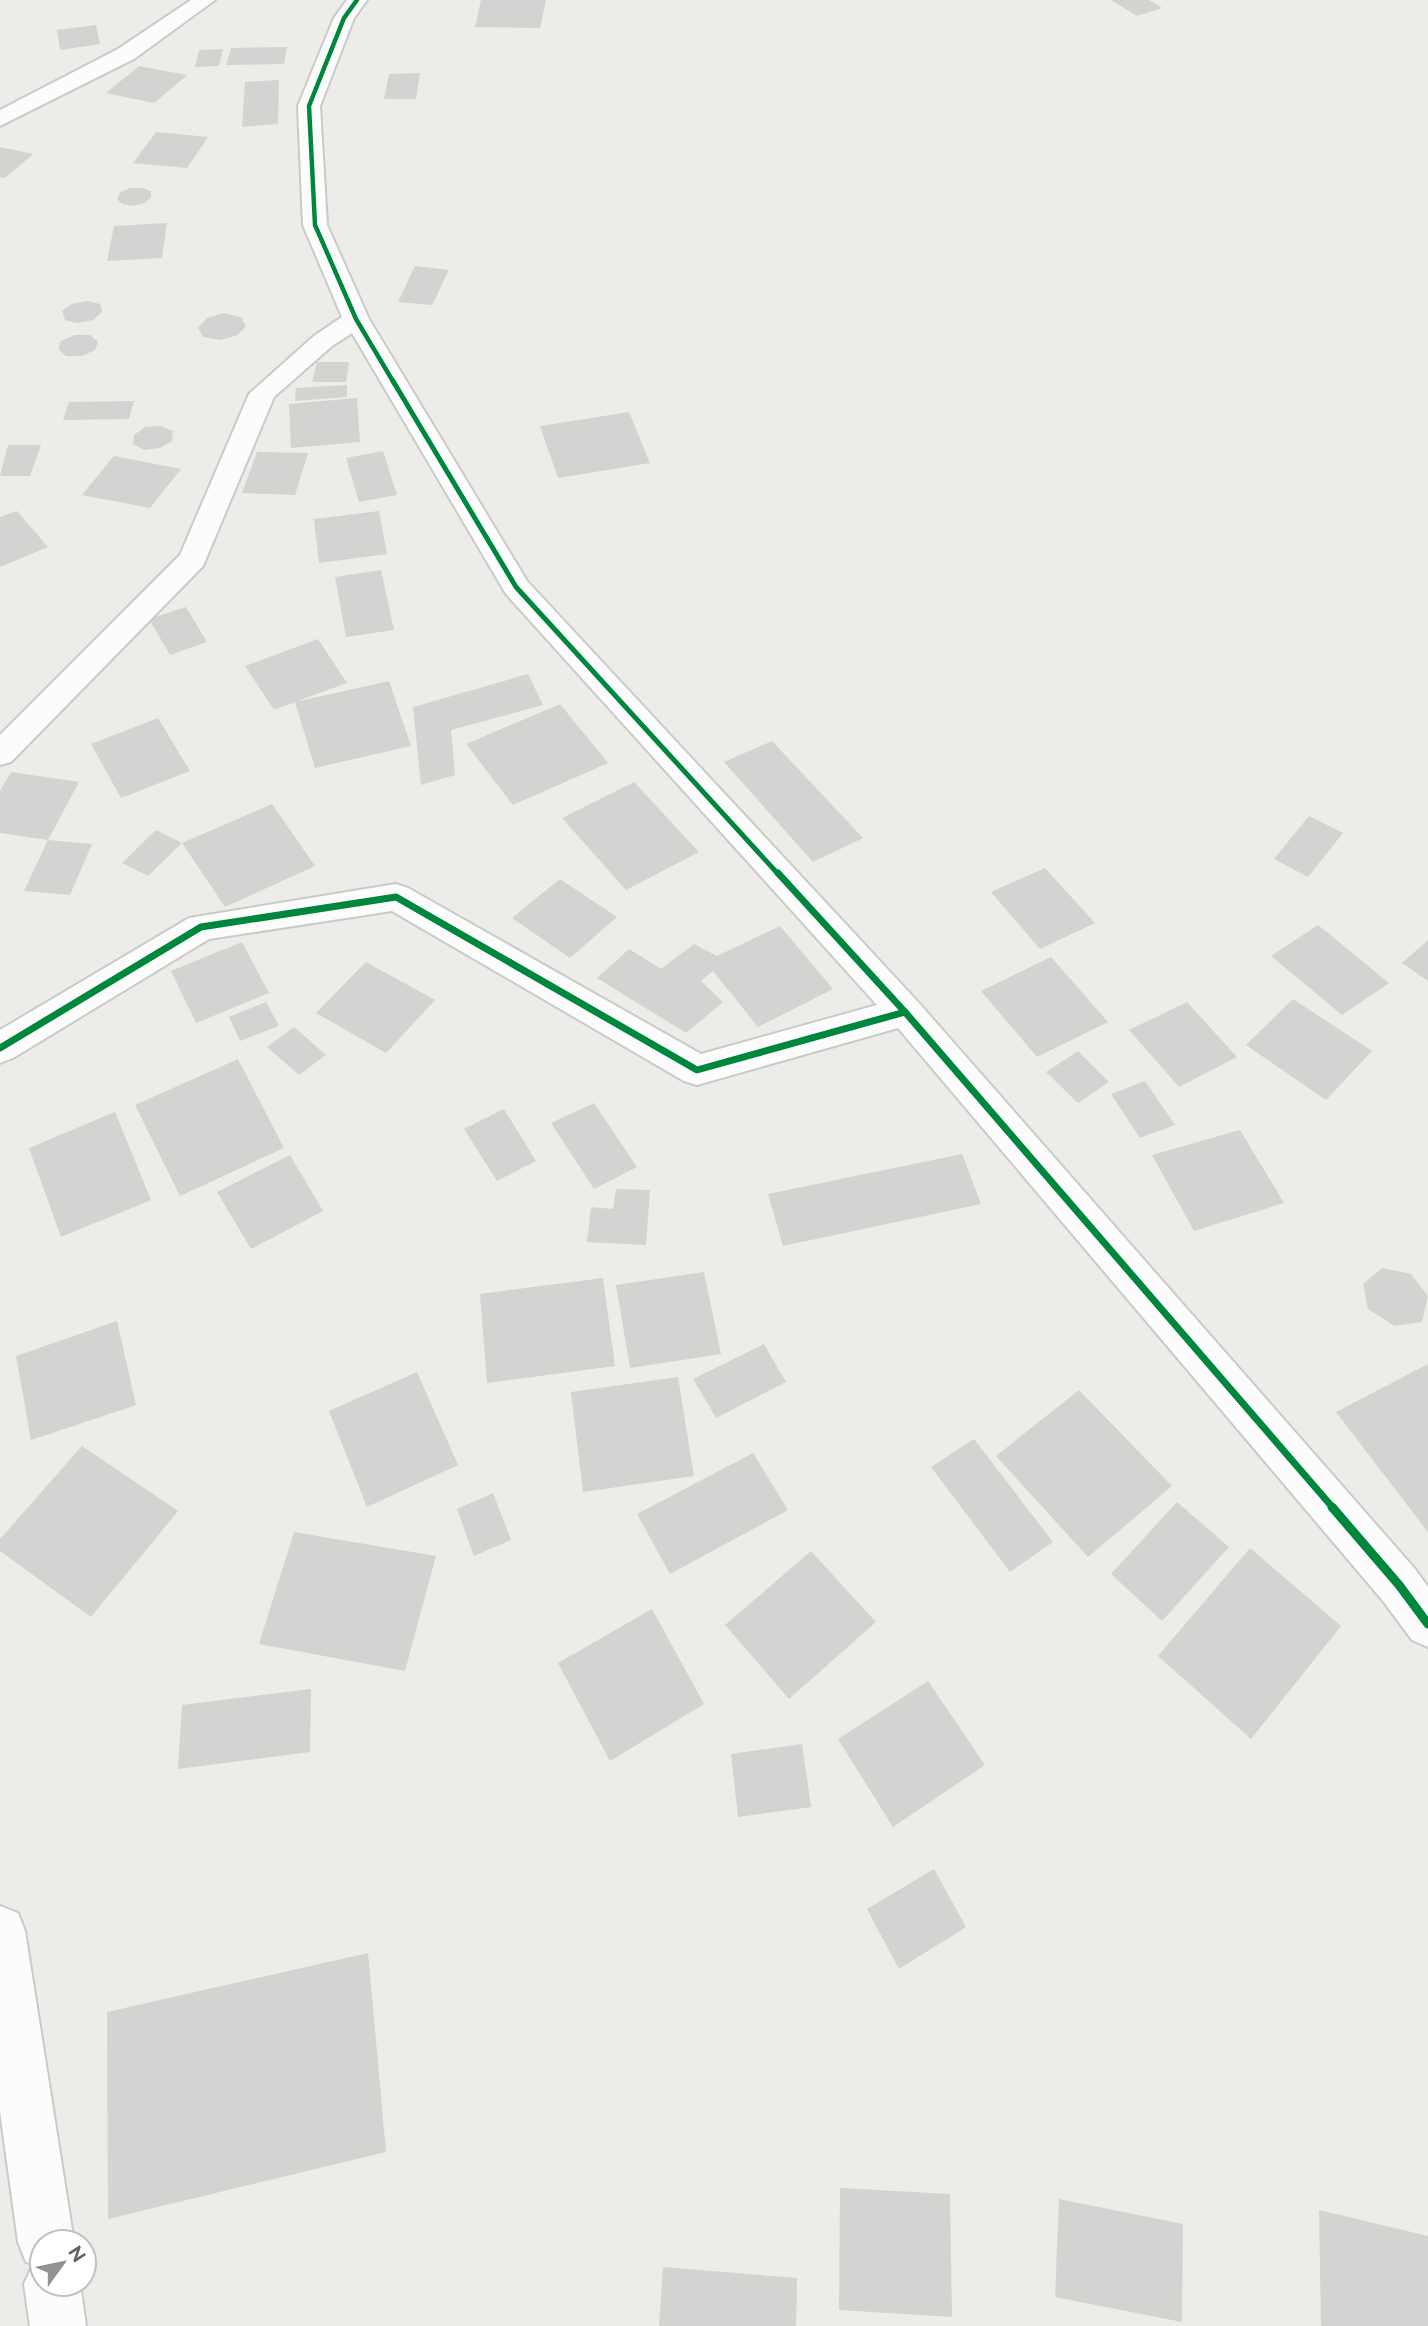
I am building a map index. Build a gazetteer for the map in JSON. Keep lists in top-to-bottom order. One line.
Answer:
{"north":"top right"}
